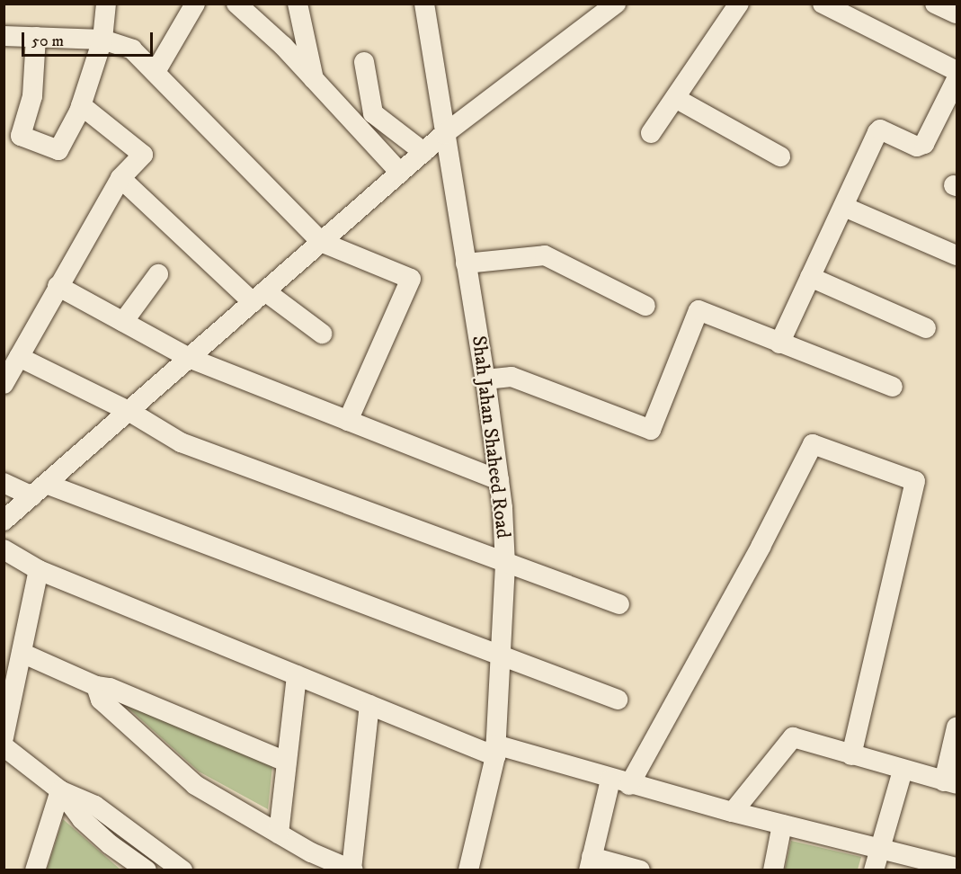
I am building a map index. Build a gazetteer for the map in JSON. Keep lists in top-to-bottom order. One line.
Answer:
{"streets":{"street":["Shah Jahan Shaheed Road"]},"scale_bar":"50 m"}
